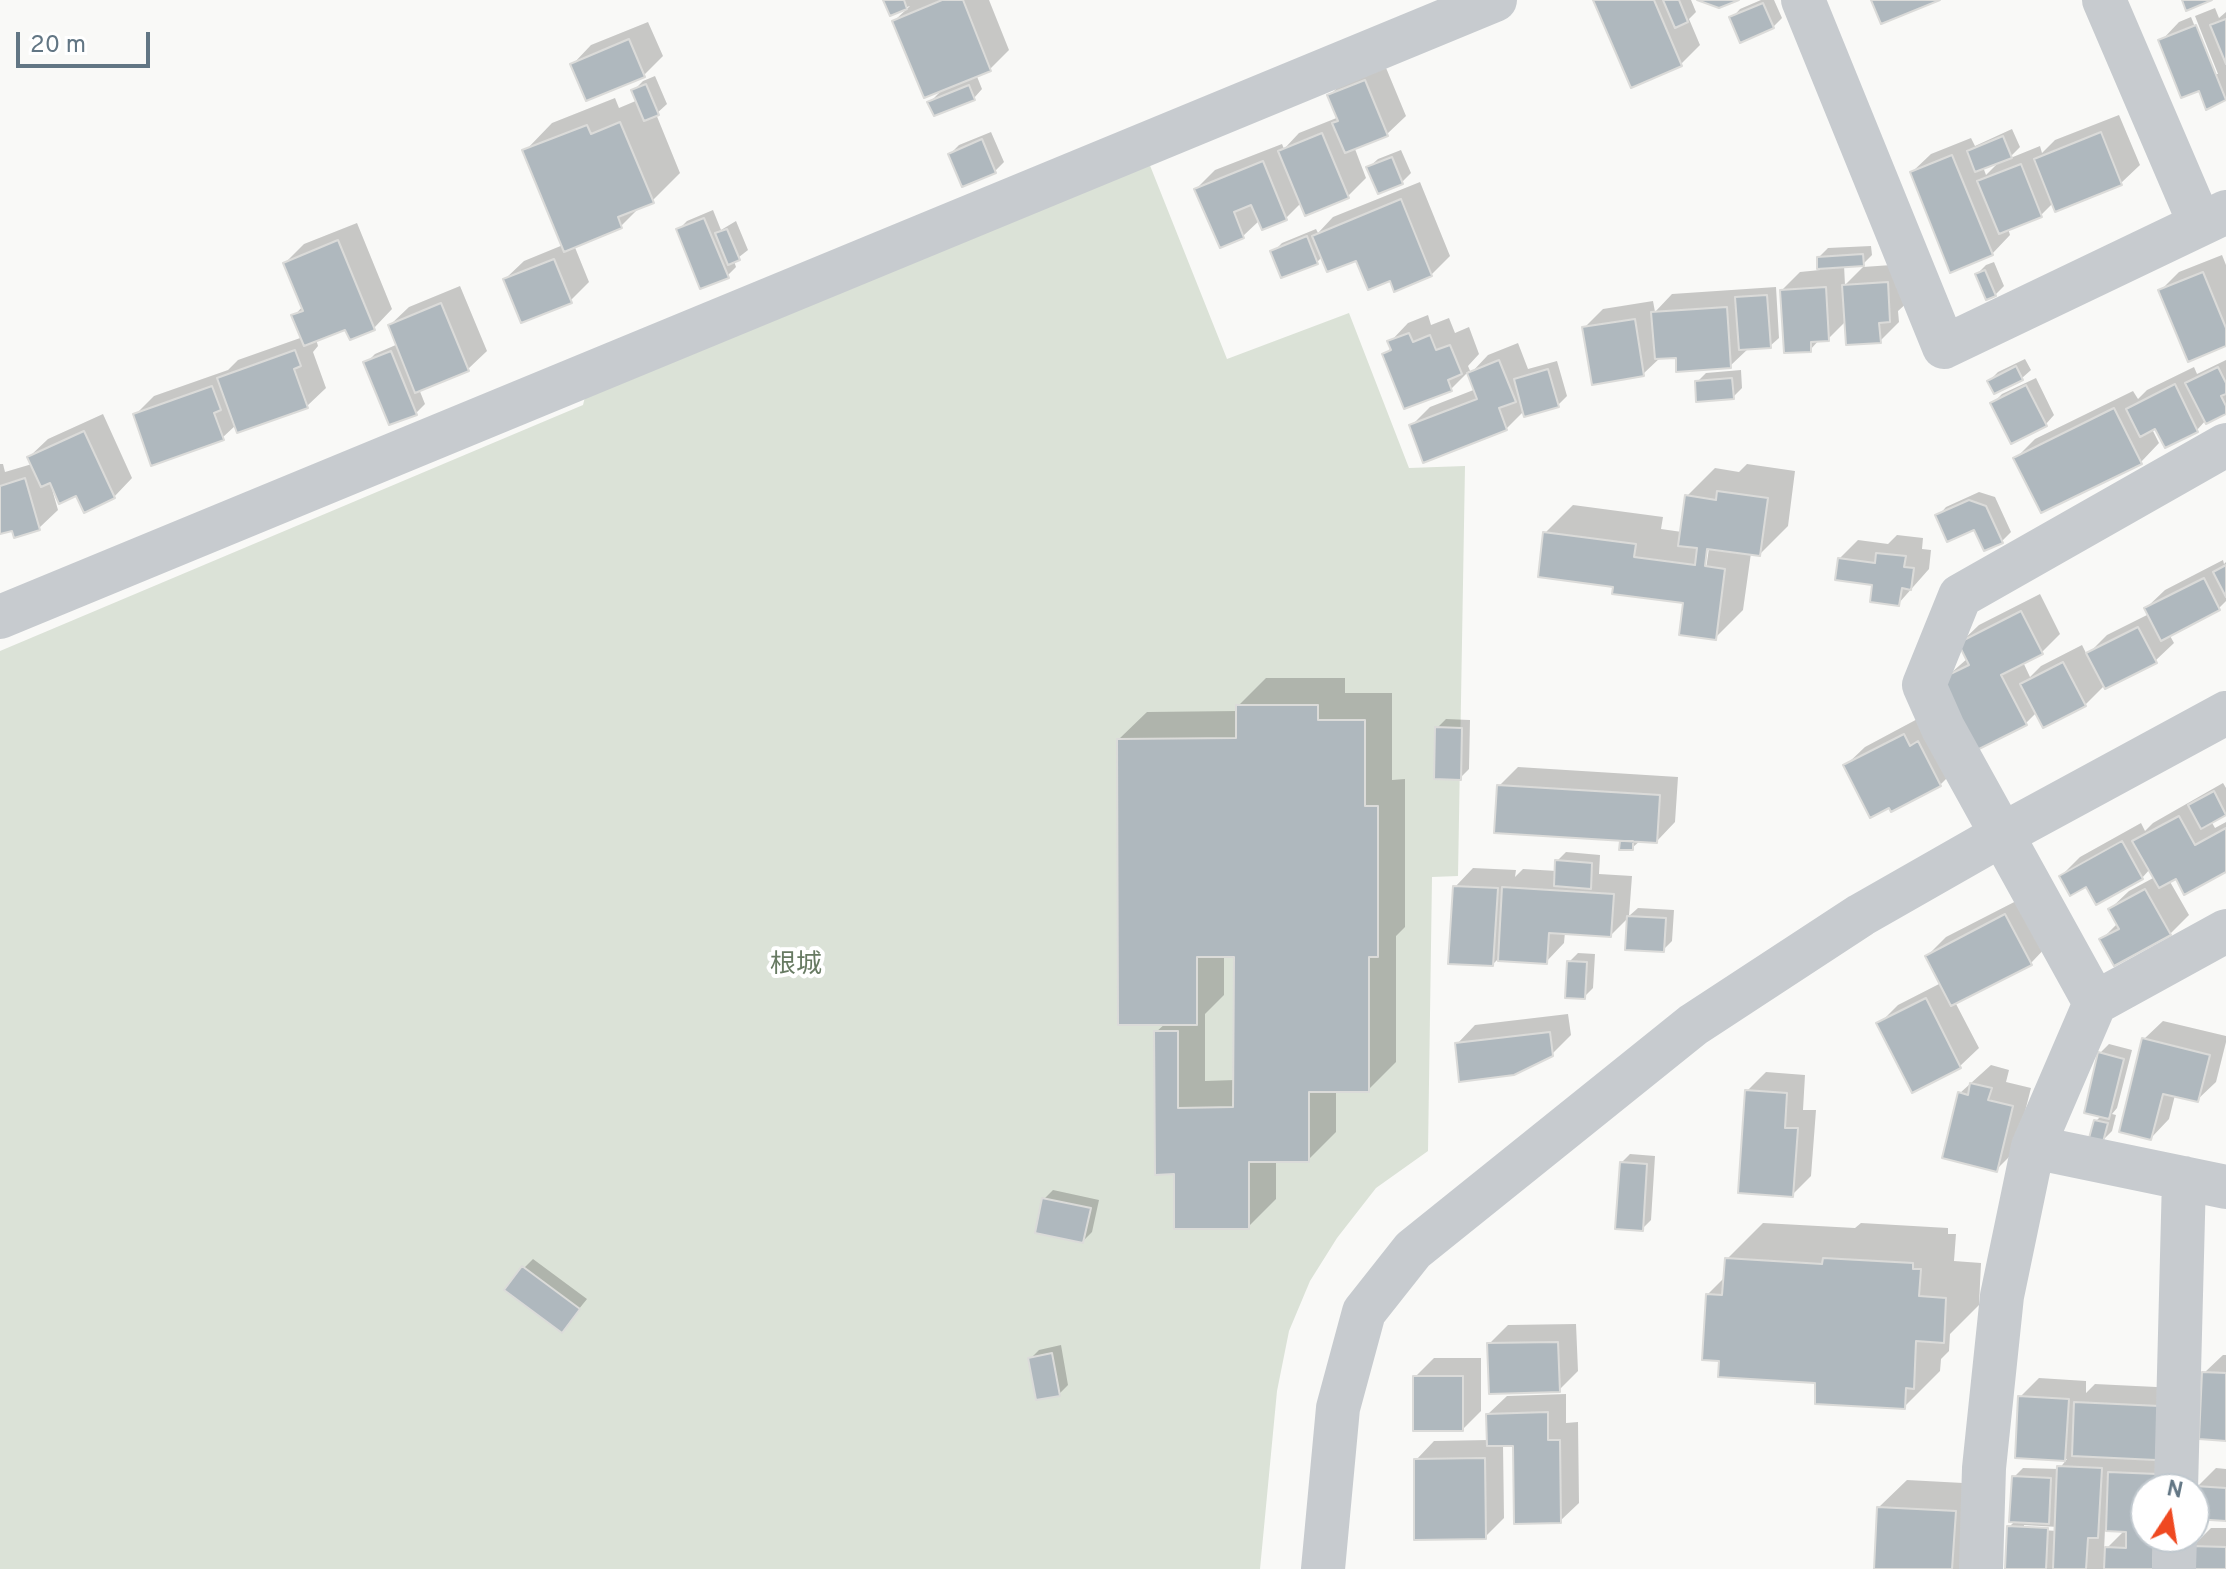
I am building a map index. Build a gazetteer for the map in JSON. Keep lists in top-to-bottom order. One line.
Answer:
{"parks":["根城"],"scale_bar":"20 m","north":"top"}
